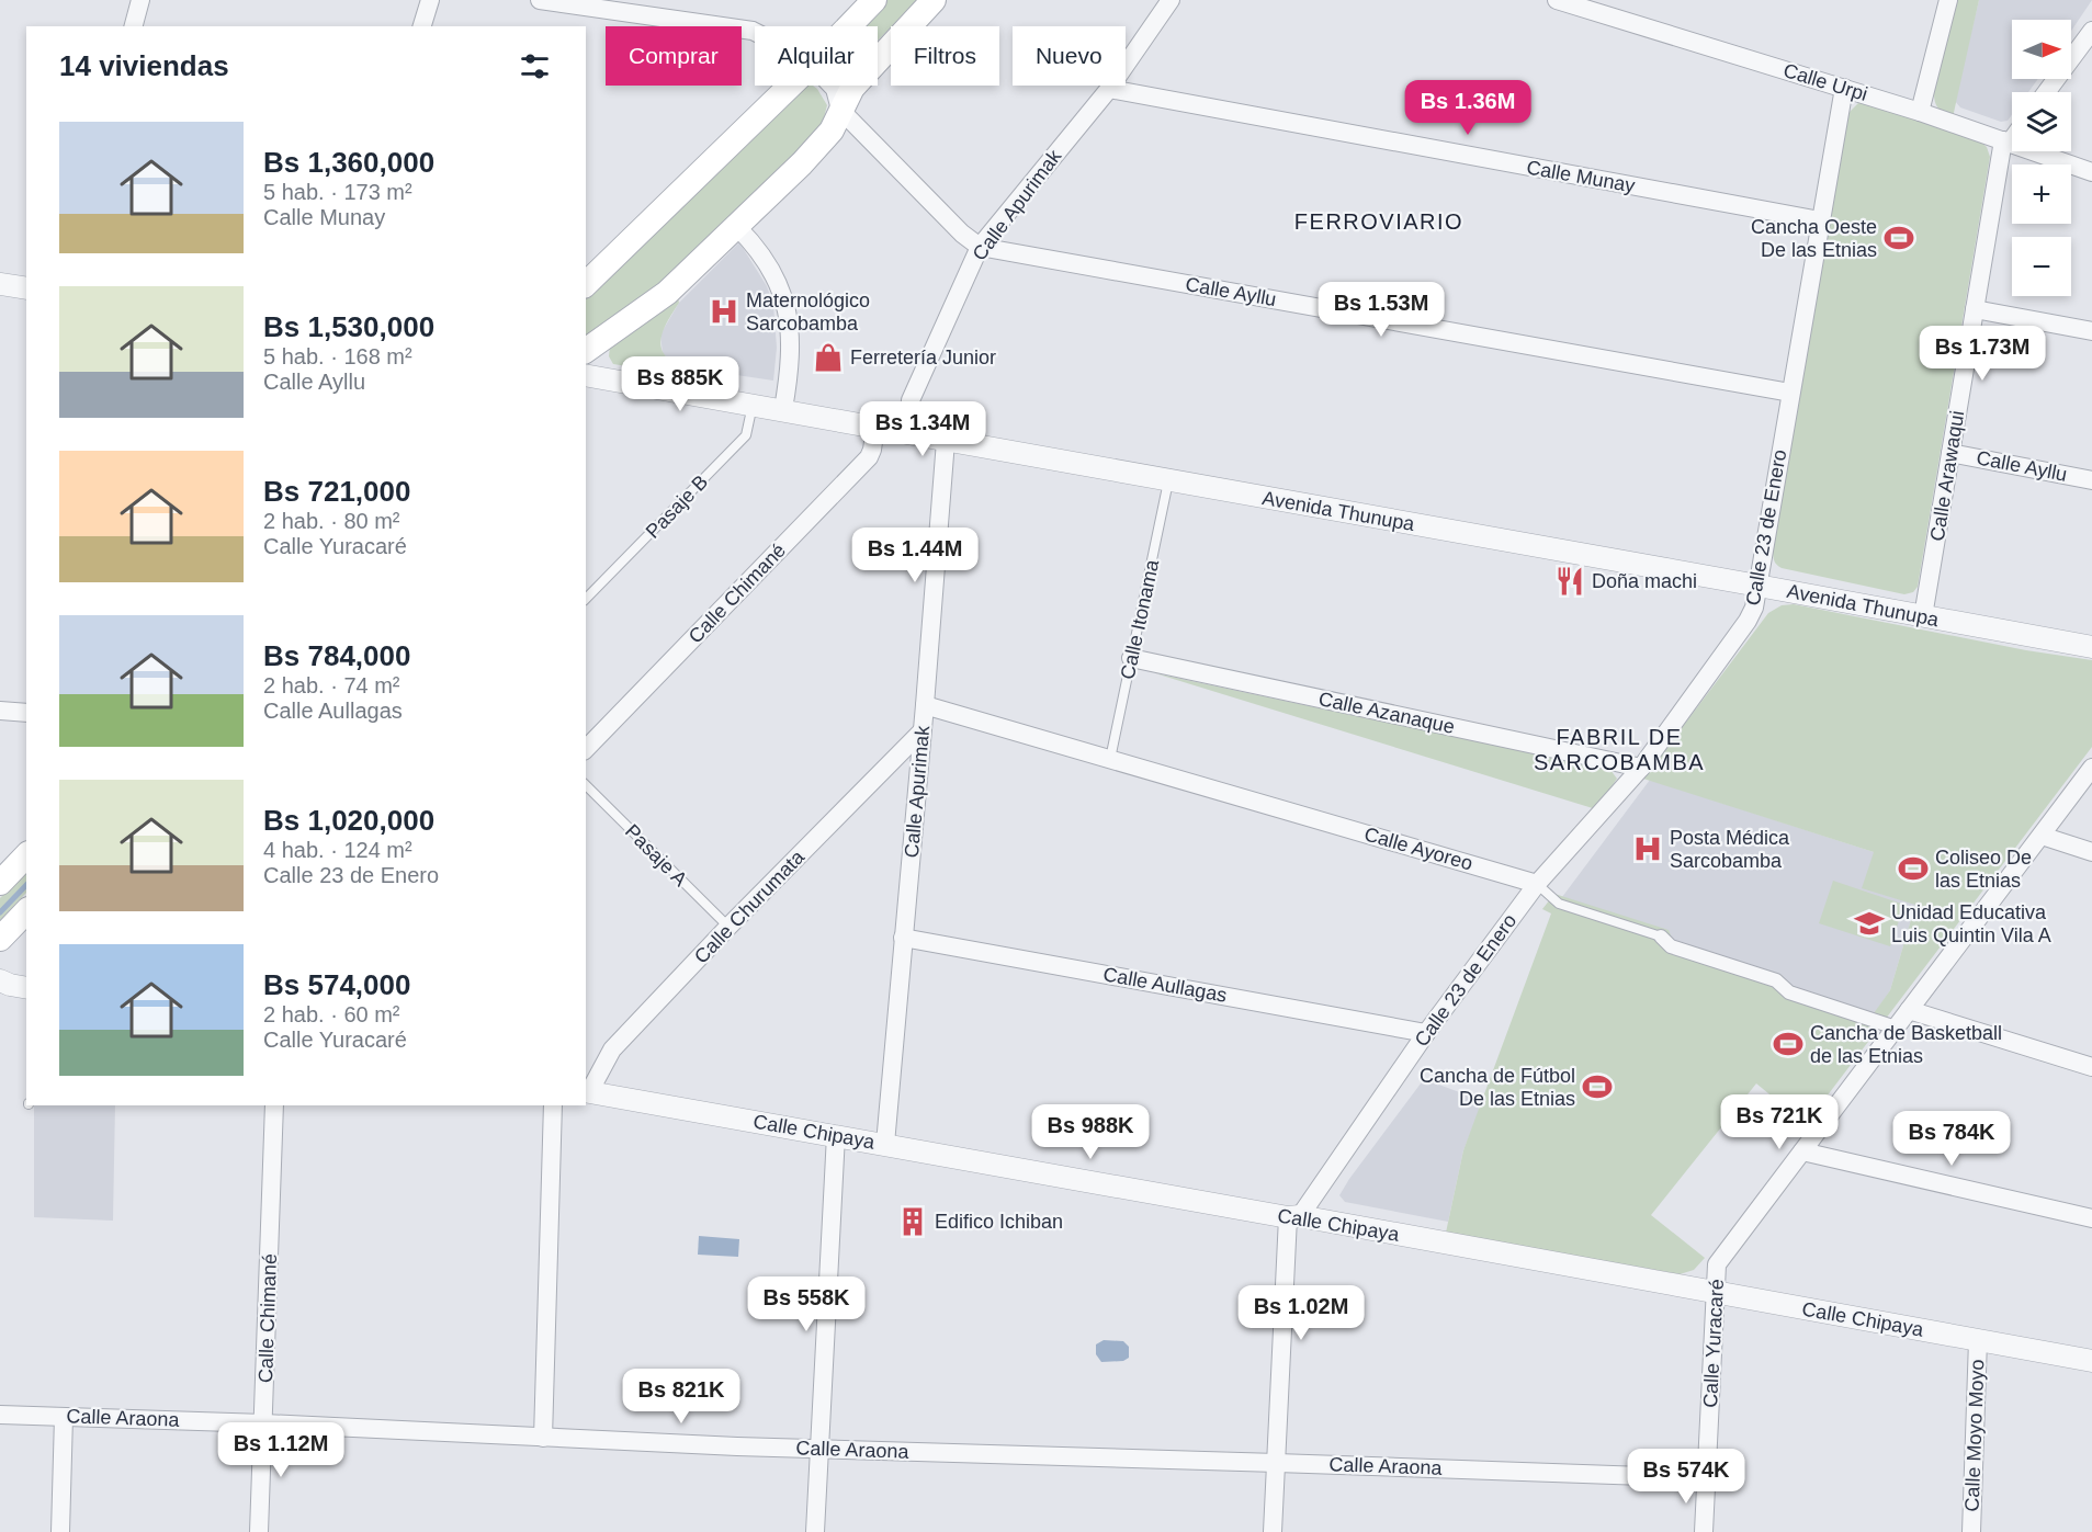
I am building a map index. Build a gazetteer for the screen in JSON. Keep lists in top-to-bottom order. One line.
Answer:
{"streets":{"street":["Calle Urpi","Calle Munay","Calle Apurimak","Calle Ayllu","Calle Arawaqui","Avenida Thunupa","Calle 23 de Enero","Calle Chimané","Calle Azanaque","Calle Ayoreo","Calle Churumata","Calle Aullagas","Calle Chipaya","Calle Yuracaré","Calle Araona","Calle Moyo Moyo"],"lane":["Pasaje B","Calle Itonama","Pasaje A"]},"crossings":[["Calle Urpi","Calle Arawaqui"],["Calle Urpi","Calle 23 de Enero"],["Calle Munay","Calle Apurimak"],["Calle Munay","Calle 23 de Enero"],["Calle Apurimak","Calle Ayllu"],["Calle Apurimak","Avenida Thunupa"],["Calle Apurimak","Calle Ayoreo"],["Calle Apurimak","Calle Churumata"],["Calle Apurimak","Calle Aullagas"],["Calle Apurimak","Calle Chipaya"],["Calle Ayllu","Calle Arawaqui"],["Calle Ayllu","Calle 23 de Enero"],["Calle Arawaqui","Avenida Thunupa"],["Pasaje B","Avenida Thunupa"],["Avenida Thunupa","Calle 23 de Enero"],["Avenida Thunupa","Calle Chimané"],["Avenida Thunupa","Calle Itonama"],["Calle 23 de Enero","Calle Azanaque"],["Calle 23 de Enero","Calle Ayoreo"],["Calle 23 de Enero","Calle Aullagas"],["Calle 23 de Enero","Calle Chipaya"],["Calle Chimané","Calle Araona"],["Calle Itonama","Calle Azanaque"],["Calle Itonama","Calle Ayoreo"],["Calle Ayoreo","Calle Yuracaré"],["Pasaje A","Calle Churumata"],["Calle Churumata","Calle Chipaya"],["Calle Chipaya","Calle Yuracaré"],["Calle Chipaya","Calle Moyo Moyo"],["Calle Yuracaré","Calle Araona"]],"districts":["FERROVIARIO","FABRIL DE SARCOBAMBA"],"places":{"sports":["Cancha Oeste De las Etnias","Coliseo De las Etnias","Cancha de Basketball de las Etnias","Cancha de Fútbol De las Etnias"],"hospital":["Maternológico Sarcobamba","Posta Médica Sarcobamba"],"shop":["Ferretería Junior"],"restaurant":["Doña machi"],"school or university":["Unidad Educativa Luis Quintin Vila A"],"building":["Edifico Ichiban"]},"north":"right","page":{"map_buttons":["+","−"],"chip":["Comprar","Alquilar","Filtros","Nuevo"],"heading":"14 viviendas","price":["Bs 1.36M","Bs 1.53M","Bs 1.73M","Bs 885K","Bs 1.34M","Bs 1.44M","Bs 721K","Bs 988K","Bs 784K","Bs 558K","Bs 1.02M","Bs 821K","Bs 1.12M","Bs 574K"],"list":[{"name":"Bs 1,360,000","note":"5 hab. · 173 m² · Calle Munay"},{"name":"Bs 1,530,000","note":"5 hab. · 168 m² · Calle Ayllu"},{"name":"Bs 721,000","note":"2 hab. · 80 m² · Calle Yuracaré"},{"name":"Bs 784,000","note":"2 hab. · 74 m² · Calle Aullagas"},{"name":"Bs 1,020,000","note":"4 hab. · 124 m² · Calle 23 de Enero"},{"name":"Bs 574,000","note":"2 hab. · 60 m² · Calle Yuracaré"}]}}
